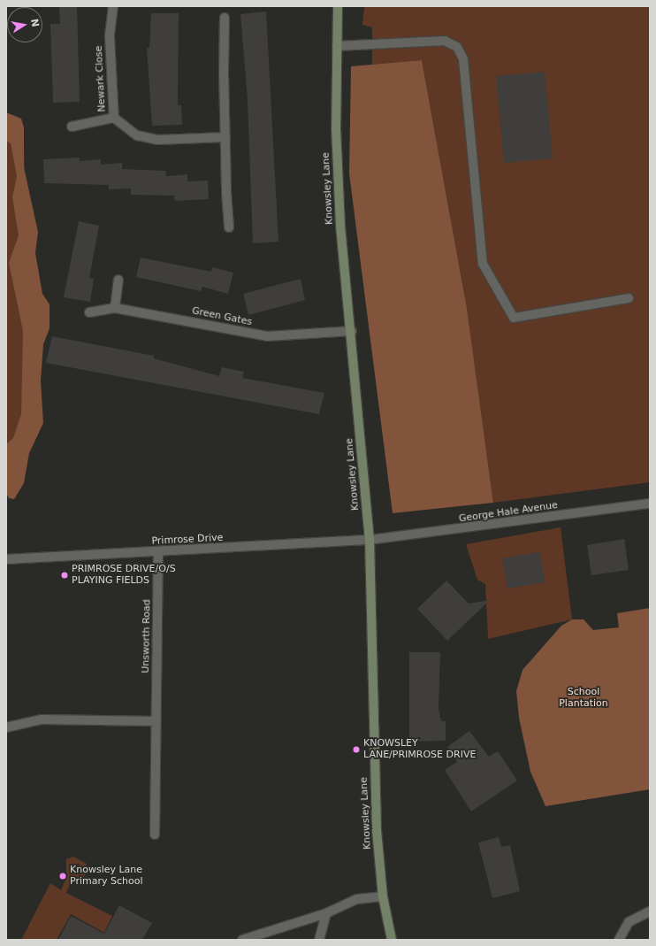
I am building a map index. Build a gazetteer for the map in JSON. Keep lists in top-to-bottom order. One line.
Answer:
{"streets":{"main road":["Knowsley Lane"],"street":["Newark Close","Green Gates","George Hale Avenue","Primrose Drive","Unsworth Road"]},"crossings":[["Knowsley Lane","Green Gates"],["Knowsley Lane","George Hale Avenue"],["Knowsley Lane","Primrose Drive"],["George Hale Avenue","Primrose Drive"],["Primrose Drive","Unsworth Road"]],"parks":["School Plantation"],"places":["PRIMROSE DRIVE/O/S PLAYING FIELDS","KNOWSLEY LANE/PRIMROSE DRIVE","Knowsley Lane Primary School"],"north":"right"}
